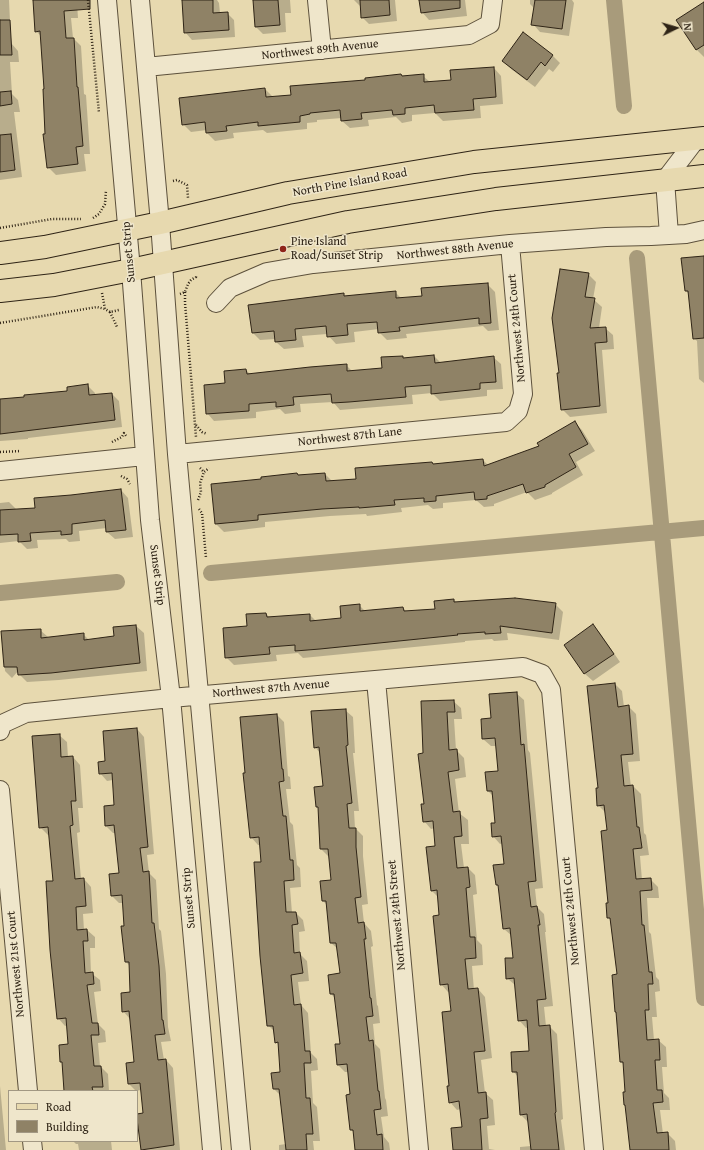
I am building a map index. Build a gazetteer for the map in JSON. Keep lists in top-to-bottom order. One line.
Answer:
{"streets":{"main road":["North Pine Island Road"],"street":["Northwest 89th Avenue","Northwest 88th Avenue","Sunset Strip","Northwest 24th Court","Northwest 87th Lane","Northwest 87th Avenue","Northwest 24th Street","Northwest 21st Court"]},"crossings":[["North Pine Island Road","Sunset Strip"],["Northwest 88th Avenue","Northwest 24th Court"],["Sunset Strip","Northwest 87th Avenue"],["Northwest 24th Court","Northwest 87th Lane"],["Northwest 24th Court","Northwest 87th Avenue"],["Northwest 87th Avenue","Northwest 24th Street"]],"places":["Pine Island Road/Sunset Strip"],"legend":["Road","Building"],"north":"right"}
